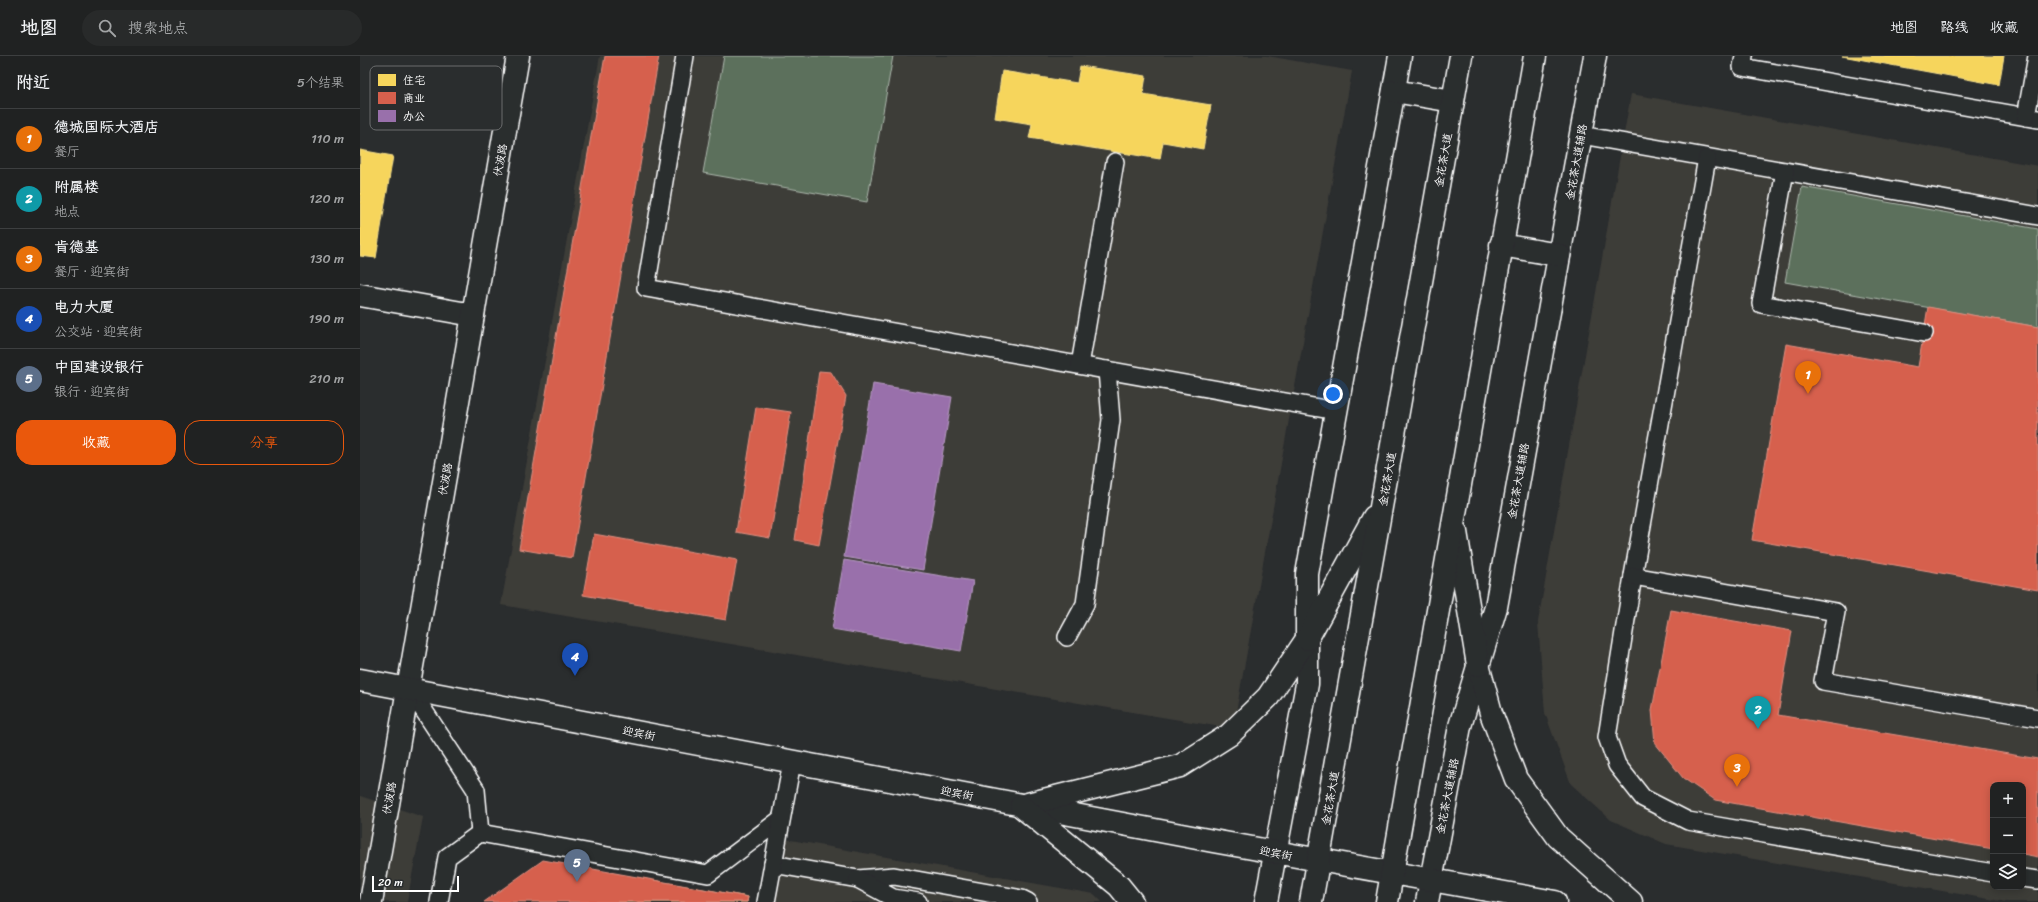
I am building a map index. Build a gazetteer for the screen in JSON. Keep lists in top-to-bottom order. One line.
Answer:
{"streets":{"main road":["伏波路","金花茶大道","金花茶大道辅路","迎宾街"]},"crossings":[["伏波路","迎宾街"],["金花茶大道","迎宾街"],["金花茶大道辅路","迎宾街"]],"legend":["住宅","商业","办公"],"scale_bar":"20 m","page":{"header":"地图","search":"搜索地点","nav":["地图","路线","收藏"],"heading":["附近","5个结果"],"list":[{"mark":"1","name":"德城国际大酒店","note":"餐厅","value":"110 m"},{"mark":"2","name":"附属楼","note":"地点","value":"120 m"},{"mark":"3","name":"肯德基","note":"餐厅 · 迎宾街","value":"130 m"},{"mark":"4","name":"电力大厦","note":"公交站 · 迎宾街","value":"190 m"},{"mark":"5","name":"中国建设银行","note":"银行 · 迎宾街","value":"210 m"}],"pins":["1","4","2","3","5"],"buttons":["收藏","分享"],"map_buttons":["+","−"],"scale":"20 m"}}
